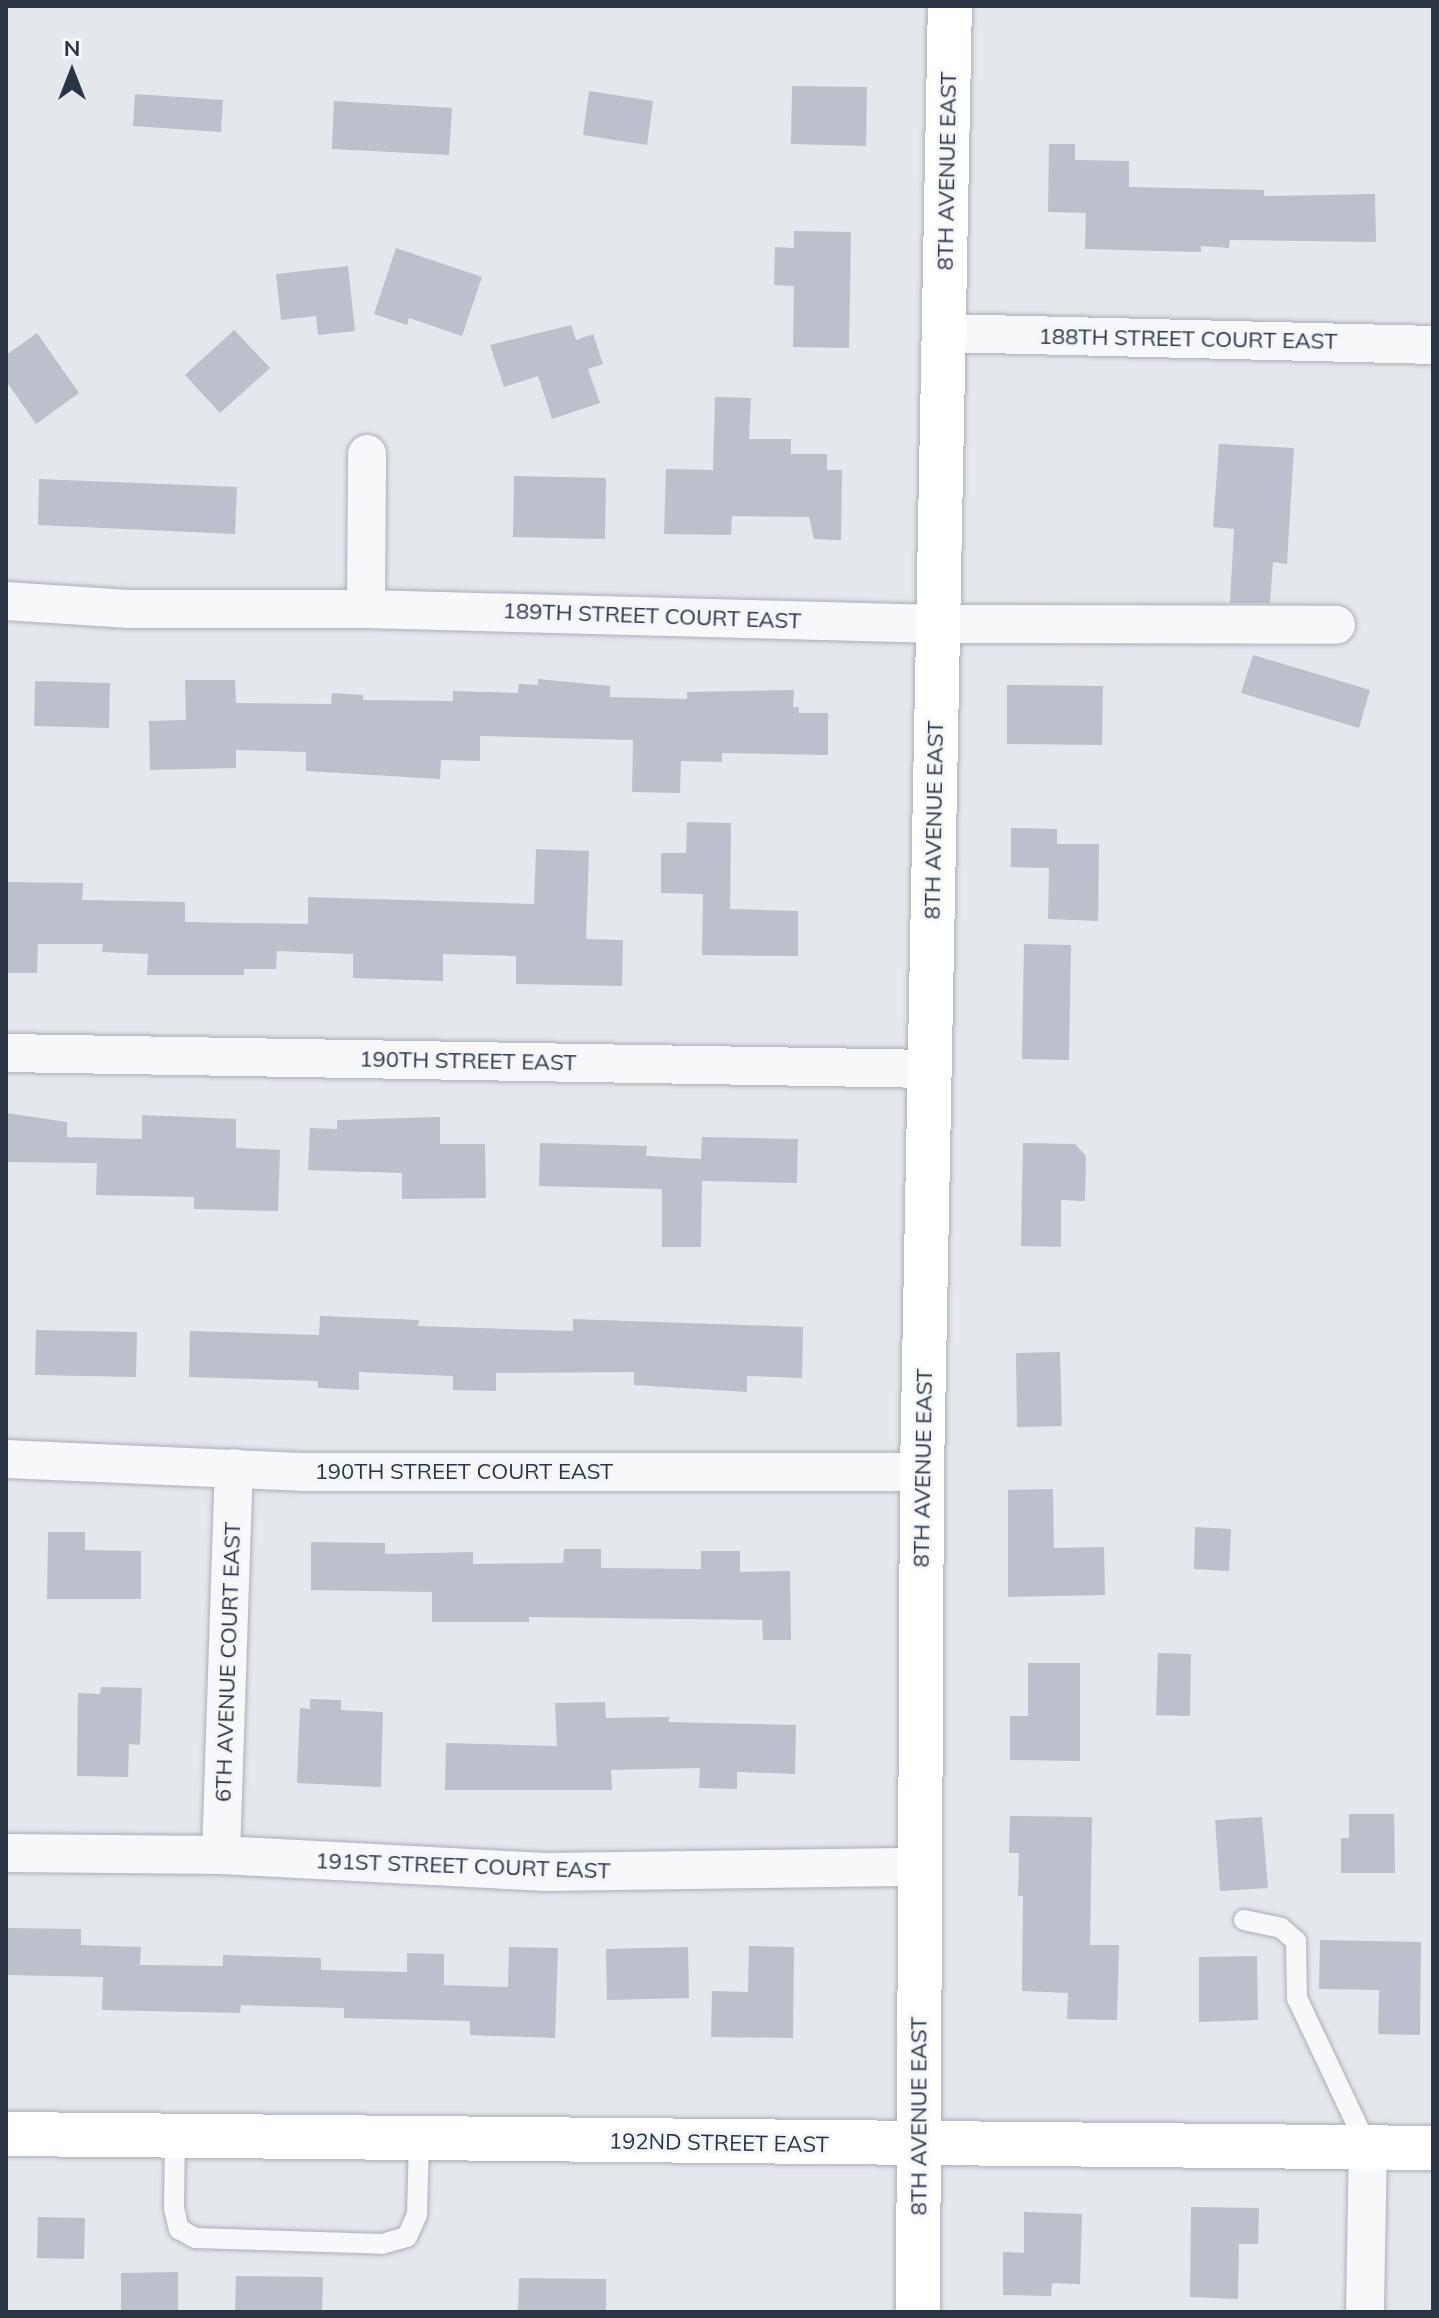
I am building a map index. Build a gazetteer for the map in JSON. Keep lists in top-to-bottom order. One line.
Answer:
{"streets":{"street":["8TH AVENUE EAST","188TH STREET COURT EAST","189TH STREET COURT EAST","190TH STREET EAST","190TH STREET COURT EAST","6TH AVENUE COURT EAST","191ST STREET COURT EAST","192ND STREET EAST"]},"crossings":[["8TH AVENUE EAST","188TH STREET COURT EAST"],["8TH AVENUE EAST","189TH STREET COURT EAST"],["8TH AVENUE EAST","190TH STREET EAST"],["8TH AVENUE EAST","190TH STREET COURT EAST"],["8TH AVENUE EAST","191ST STREET COURT EAST"],["8TH AVENUE EAST","192ND STREET EAST"],["190TH STREET COURT EAST","6TH AVENUE COURT EAST"],["6TH AVENUE COURT EAST","191ST STREET COURT EAST"]],"north":"top"}
